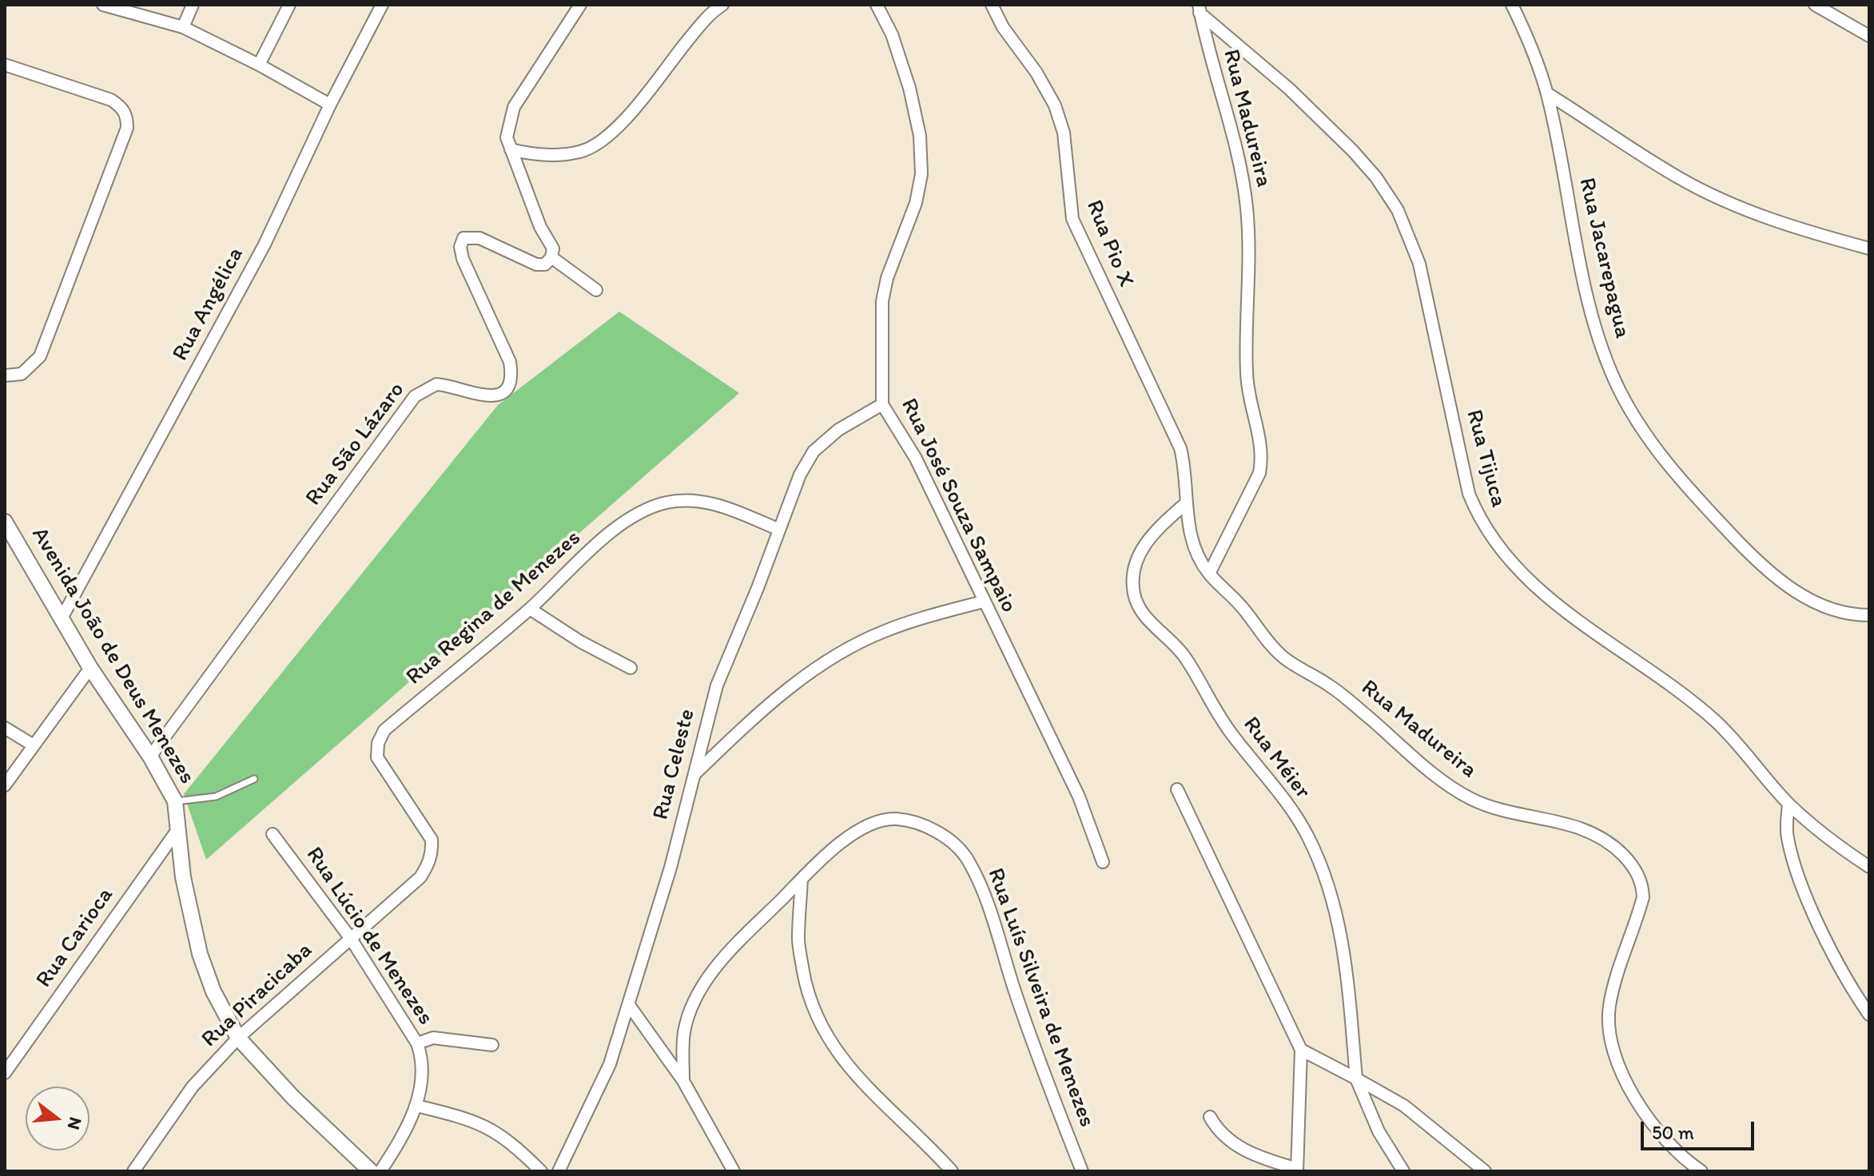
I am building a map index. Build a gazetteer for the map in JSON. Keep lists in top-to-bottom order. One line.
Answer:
{"streets":{"street":["Rua Madureira","Rua Pio X","Rua Jacarepagua","Rua Angélica","Rua São Lázaro","Rua Tijuca","Rua José Souza Sampaio","Rua Regina de Menezes","Avenida João de Deus Menezes","Rua Méier","Rua Celeste","Rua Lúcio de Menezes","Rua Carioca","Rua Piracicaba","Rua Luís Silveira de Menezes"]},"crossings":[["Rua Madureira","Rua Pio X"],["Rua Madureira","Rua Tijuca"],["Rua Madureira","Rua Méier"],["Rua Pio X","Rua Méier"],["Rua Angélica","Avenida João de Deus Menezes"],["Rua São Lázaro","Avenida João de Deus Menezes"],["Rua José Souza Sampaio","Rua Celeste"],["Rua Regina de Menezes","Rua Celeste"],["Rua Regina de Menezes","Rua Piracicaba"],["Avenida João de Deus Menezes","Rua Carioca"],["Avenida João de Deus Menezes","Rua Piracicaba"],["Rua Lúcio de Menezes","Rua Piracicaba"]],"scale_bar":"50 m","north":"right"}
